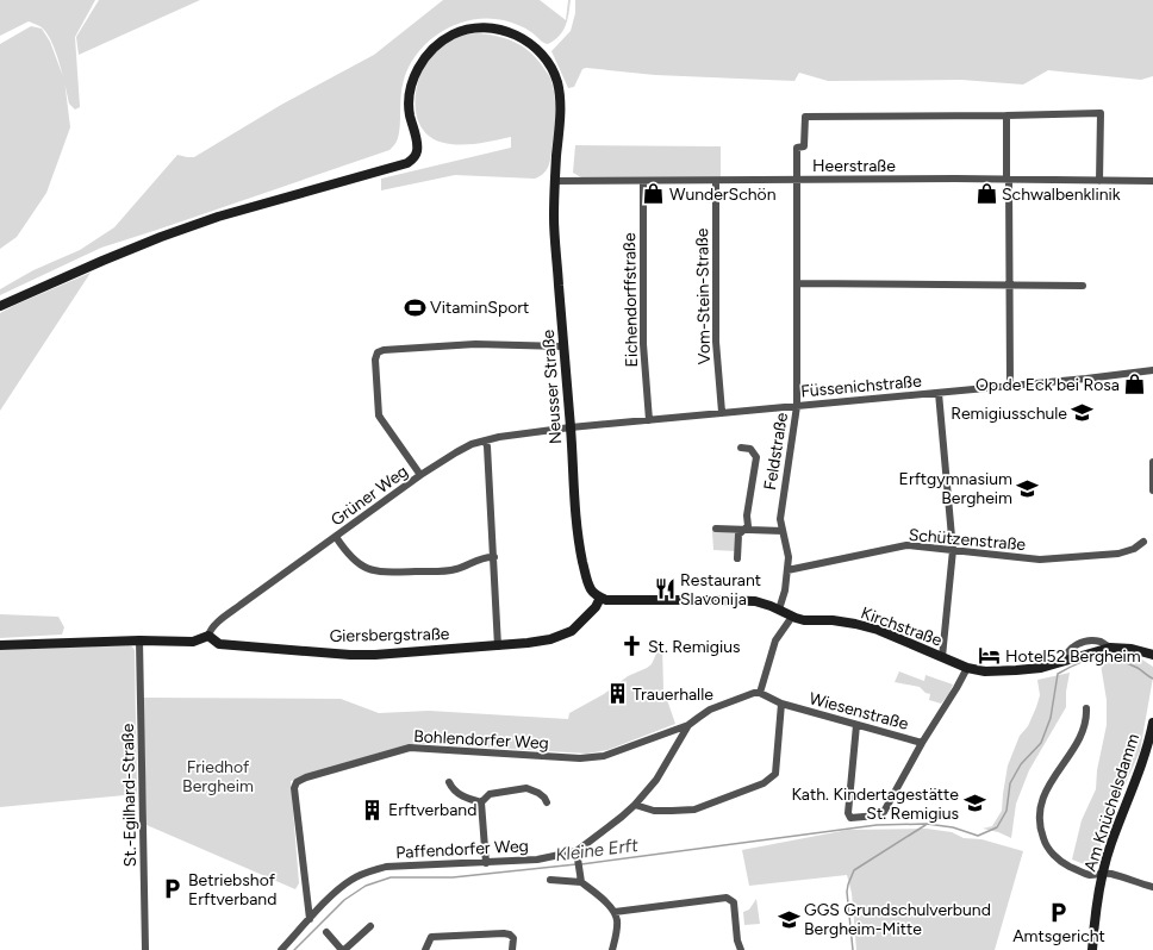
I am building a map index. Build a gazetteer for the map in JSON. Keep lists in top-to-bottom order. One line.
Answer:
{"streets":{"main road":["Neusser Straße","Kirchstraße","Giersbergstraße","Am Knüchelsdamm"],"street":["Heerstraße","Vom-Stein-Straße","Eichendorffstraße","Füssenichstraße","Feldstraße","Grüner Weg","Schützenstraße","Wiesenstraße","Bohlendorfer Weg","St.-Egilhard-Straße","Paffendorfer Weg"]},"crossings":[["Heerstraße","Vom-Stein-Straße"],["Heerstraße","Eichendorffstraße"],["Heerstraße","Neusser Straße"],["Heerstraße","Feldstraße"],["Vom-Stein-Straße","Füssenichstraße"],["Eichendorffstraße","Füssenichstraße"],["Füssenichstraße","Neusser Straße"],["Füssenichstraße","Feldstraße"],["Füssenichstraße","Grüner Weg"],["Neusser Straße","Grüner Weg"],["Neusser Straße","Kirchstraße"],["Neusser Straße","Giersbergstraße"],["Feldstraße","Schützenstraße"],["Feldstraße","Kirchstraße"],["Grüner Weg","Giersbergstraße"],["Kirchstraße","Giersbergstraße"],["Kirchstraße","Wiesenstraße"],["Wiesenstraße","Paffendorfer Weg"],["Bohlendorfer Weg","Paffendorfer Weg"]],"water":["Kleine Erft"],"parks":["Friedhof Bergheim"],"places":{"shop":["WunderSchön","Schwalbenklinik","Op de Eck bei Rosa"],"sports":["VitaminSport"],"school or university":["Remigiusschule","Erftgymnasium Bergheim","Kath. Kindertagestätte St. Remigius","GGS Grundschulverbund Bergheim-Mitte"],"restaurant":["Restaurant Slavonija"],"church":["St. Remigius"],"hotel":["Hotel52 Bergheim"],"building":["Trauerhalle","Erftverband"],"parking":["Betriebshof Erftverband","Amtsgericht"]}}
